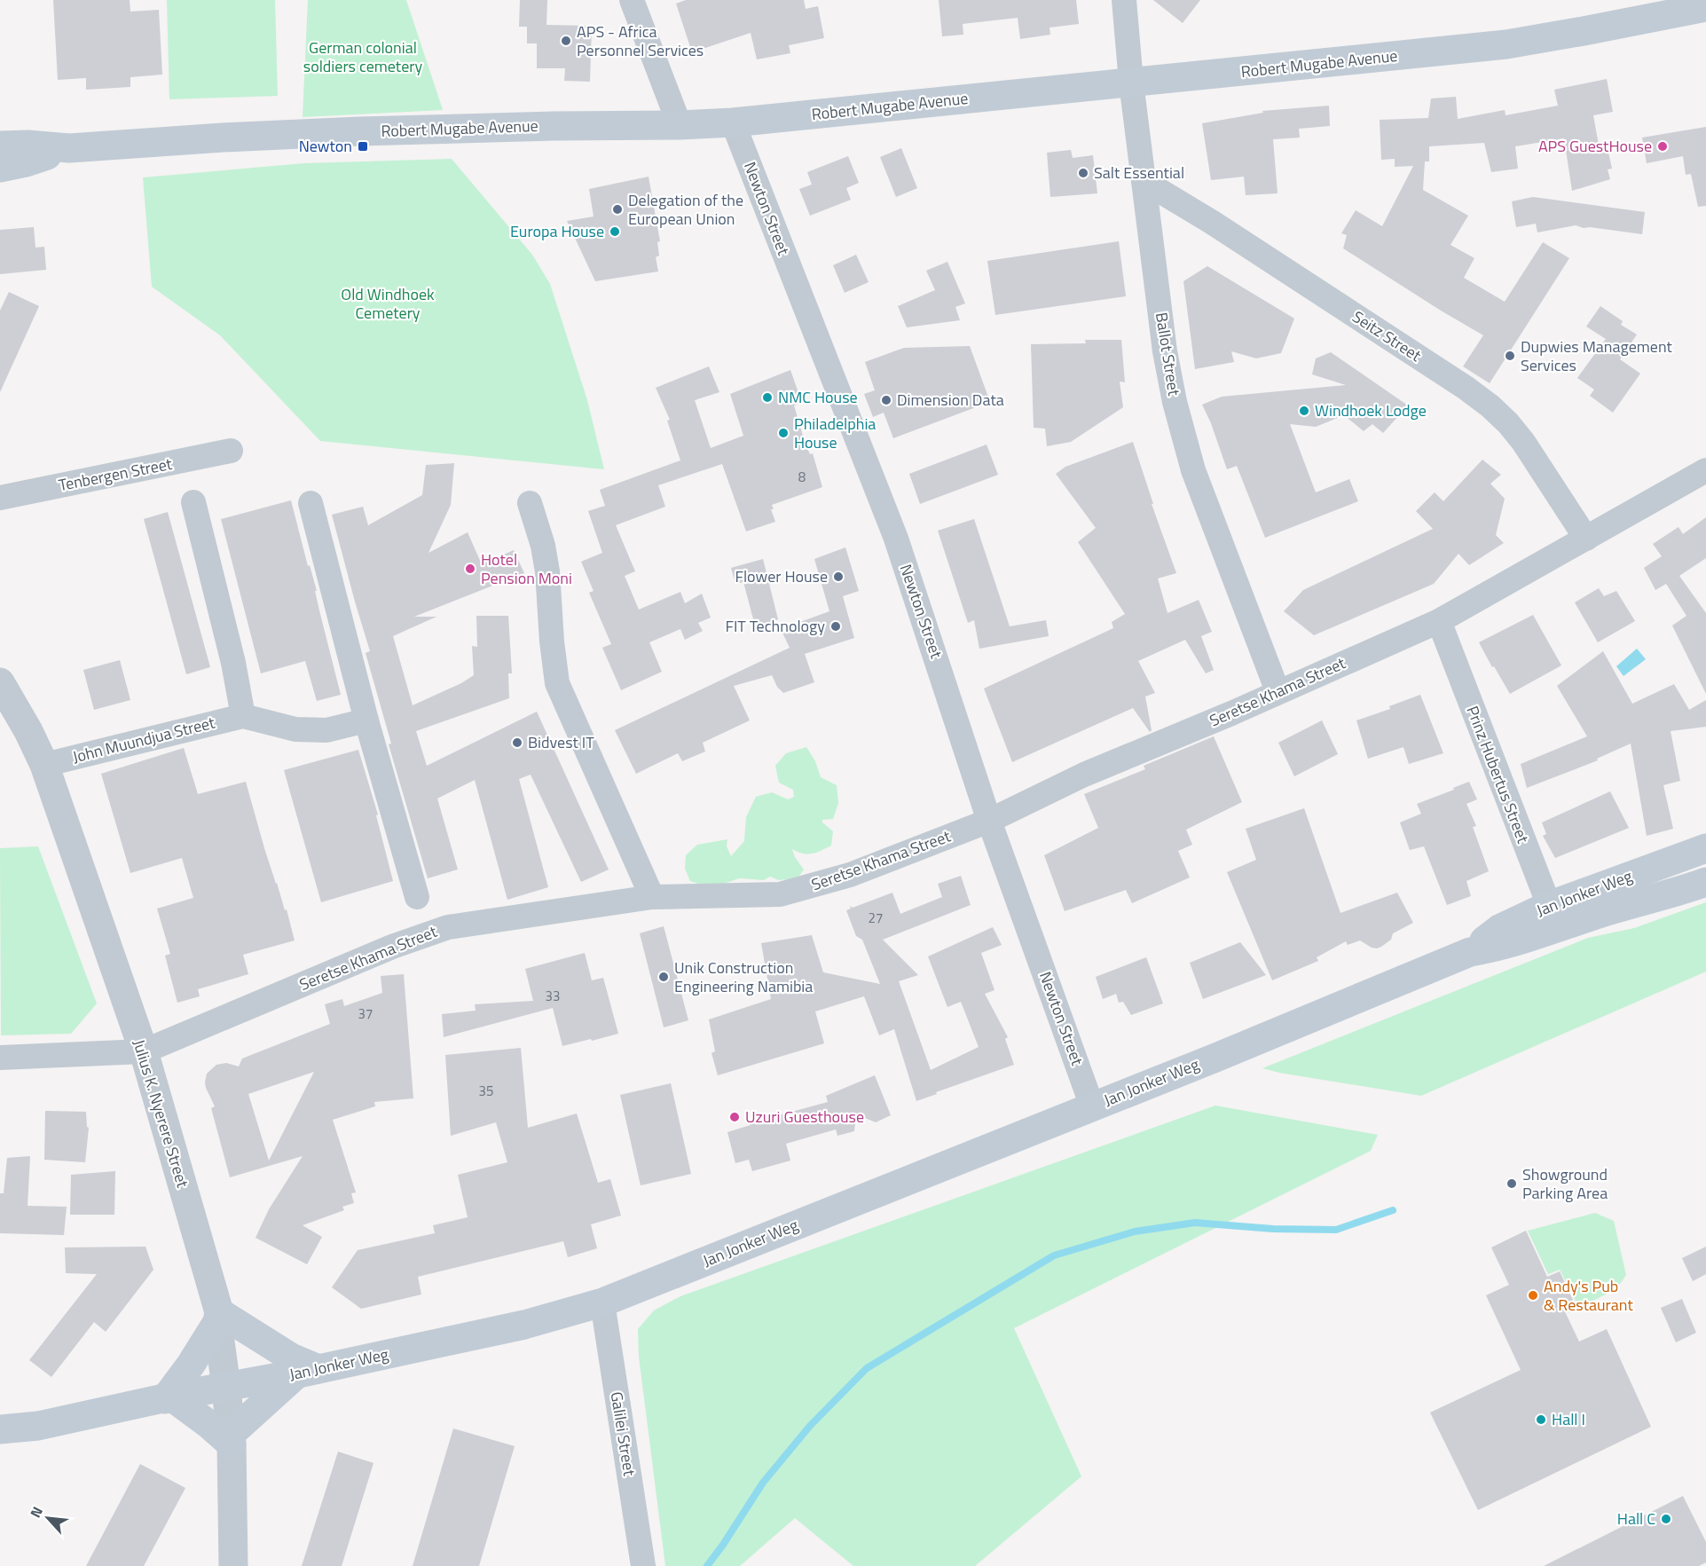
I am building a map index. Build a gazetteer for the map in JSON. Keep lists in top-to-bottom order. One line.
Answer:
{"streets":{"main road":["Robert Mugabe Avenue","Jan Jonker Weg"],"street":["Newton Street","Seitz Street","Ballot Street","Tenbergen Street","Seretse Khama Street","John Muundjua Street","Prinz Hubertus Street","Julius K. Nyerere Street","Galilei Street"]},"crossings":[["Robert Mugabe Avenue","Newton Street"],["Robert Mugabe Avenue","Ballot Street"],["Newton Street","Seretse Khama Street"],["Newton Street","Jan Jonker Weg"],["Seitz Street","Ballot Street"],["Seitz Street","Seretse Khama Street"],["Ballot Street","Seretse Khama Street"],["Seretse Khama Street","Prinz Hubertus Street"],["Seretse Khama Street","Julius K. Nyerere Street"],["John Muundjua Street","Julius K. Nyerere Street"],["Prinz Hubertus Street","Jan Jonker Weg"],["Jan Jonker Weg","Julius K. Nyerere Street"],["Jan Jonker Weg","Galilei Street"]],"parks":["German colonial soldiers cemetery","Old Windhoek Cemetery"],"places":{"other":["APS - Africa Personnel Services","APS GuestHouse","Salt Essential","Delegation of the European Union","Europa House","Dupwies Management Services","NMC House","Dimension Data","Windhoek Lodge","Philadelphia House","Hotel Pension Moni","Flower House","FIT Technology","Bidvest IT","Unik Construction Engineering Namibia","Uzuri Guesthouse","Showground Parking Area","Andy's Pub & Restaurant","Hall I","Hall C"],"transit":["Newton"]},"house_numbers":["8","27","33","37","35"],"north":"top left"}
